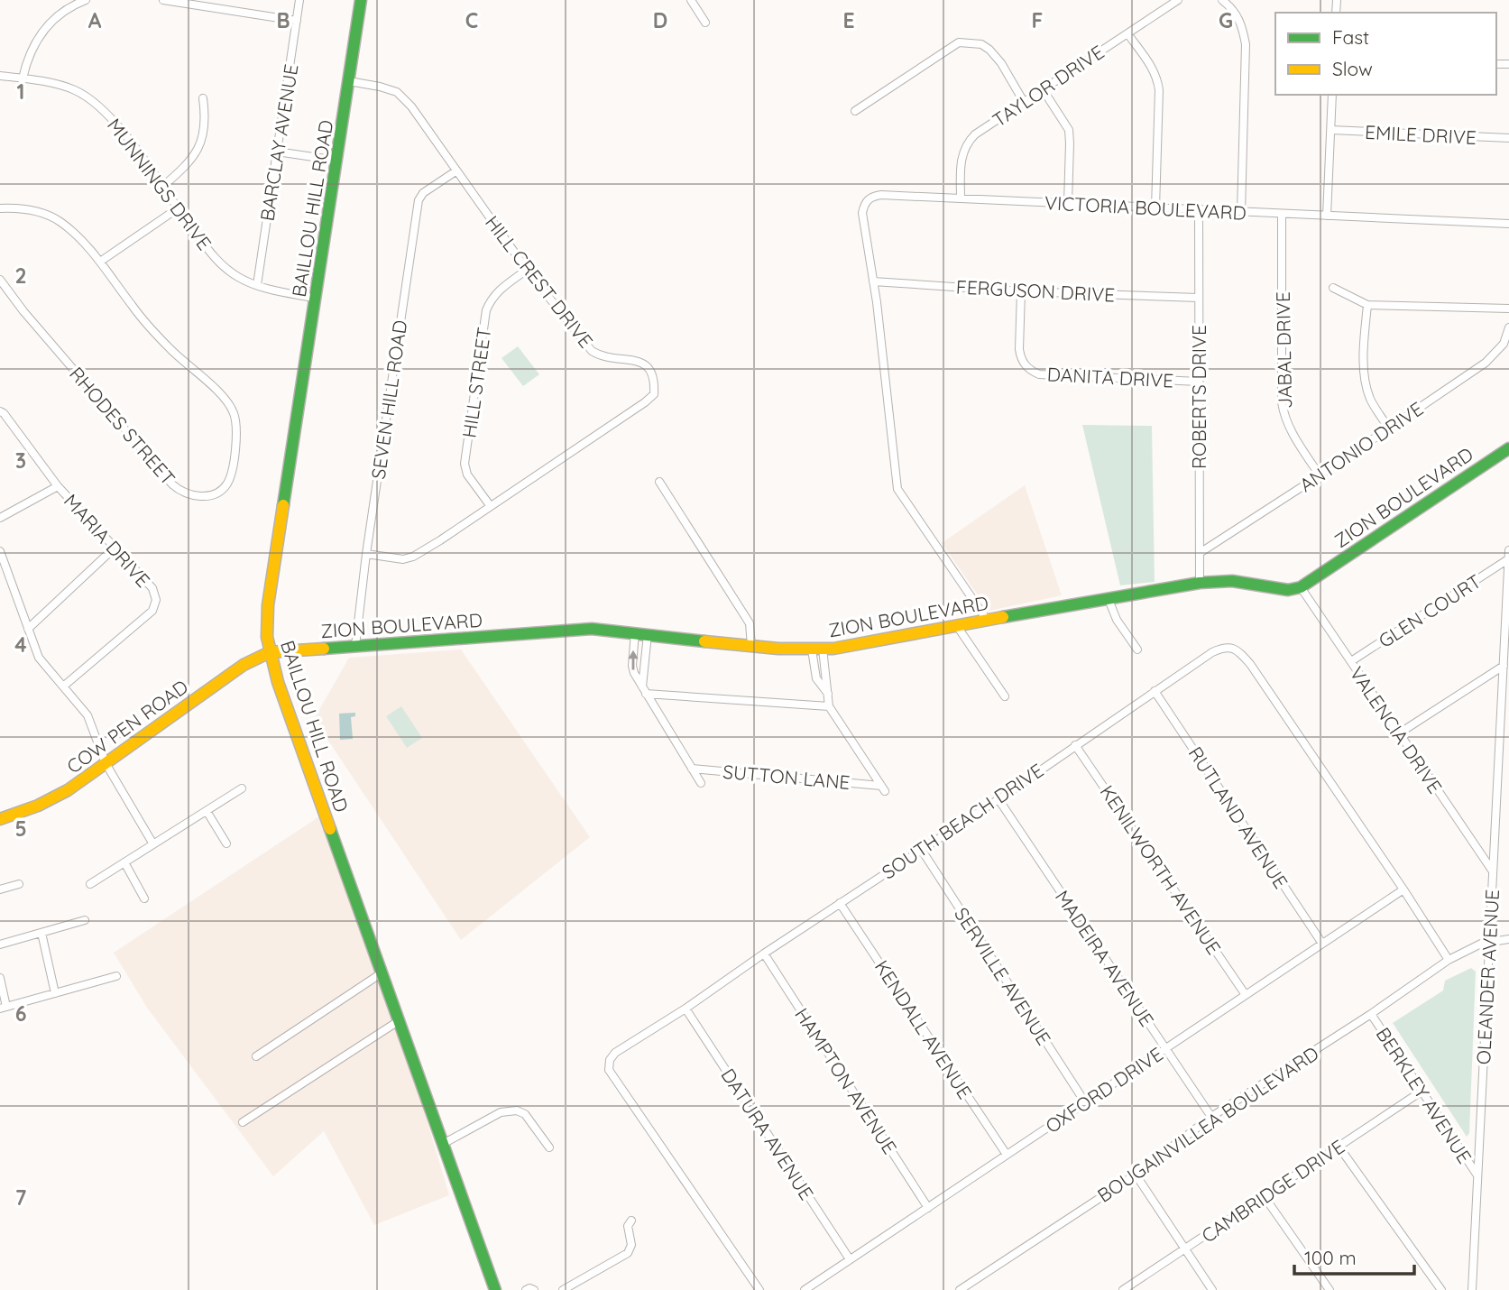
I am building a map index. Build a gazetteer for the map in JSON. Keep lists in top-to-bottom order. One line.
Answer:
{"streets":{"main road":["BAILLOU HILL ROAD","ZION BOULEVARD","COW PEN ROAD"],"street":["TAYLOR DRIVE","EMILE DRIVE","BARCLAY AVENUE","MUNNINGS DRIVE","VICTORIA BOULEVARD","HILL CREST DRIVE","FERGUSON DRIVE","JABAL DRIVE","DANITA DRIVE","HILL STREET","ROBERTS DRIVE","SEVEN HILL ROAD","RHODES STREET","ANTONIO DRIVE","MARIA DRIVE","GLEN COURT","VALENCIA DRIVE","SUTTON LANE","RUTLAND AVENUE","SOUTH BEACH DRIVE","KENILWORTH AVENUE","MADEIRA AVENUE","SERVILLE AVENUE","OLEANDER AVENUE","KENDALL AVENUE","HAMPTON AVENUE","OXFORD DRIVE","BERKLEY AVENUE","BOUGAINVILLEA BOULEVARD","DATURA AVENUE","CAMBRIDGE DRIVE"]},"crossings":[["TAYLOR DRIVE","VICTORIA BOULEVARD"],["BARCLAY AVENUE","MUNNINGS DRIVE"],["MUNNINGS DRIVE","BAILLOU HILL ROAD"],["VICTORIA BOULEVARD","FERGUSON DRIVE"],["VICTORIA BOULEVARD","JABAL DRIVE"],["VICTORIA BOULEVARD","ROBERTS DRIVE"],["BAILLOU HILL ROAD","HILL CREST DRIVE"],["BAILLOU HILL ROAD","ZION BOULEVARD"],["BAILLOU HILL ROAD","COW PEN ROAD"],["HILL CREST DRIVE","HILL STREET"],["HILL CREST DRIVE","SEVEN HILL ROAD"],["FERGUSON DRIVE","DANITA DRIVE"],["FERGUSON DRIVE","ROBERTS DRIVE"],["JABAL DRIVE","ANTONIO DRIVE"],["DANITA DRIVE","ROBERTS DRIVE"],["ROBERTS DRIVE","ANTONIO DRIVE"],["ROBERTS DRIVE","ZION BOULEVARD"],["SEVEN HILL ROAD","ZION BOULEVARD"],["ZION BOULEVARD","COW PEN ROAD"],["ZION BOULEVARD","VALENCIA DRIVE"],["ZION BOULEVARD","SUTTON LANE"],["GLEN COURT","VALENCIA DRIVE"],["GLEN COURT","OLEANDER AVENUE"],["VALENCIA DRIVE","OLEANDER AVENUE"],["RUTLAND AVENUE","SOUTH BEACH DRIVE"],["RUTLAND AVENUE","OXFORD DRIVE"],["SOUTH BEACH DRIVE","KENILWORTH AVENUE"],["SOUTH BEACH DRIVE","MADEIRA AVENUE"],["SOUTH BEACH DRIVE","SERVILLE AVENUE"],["SOUTH BEACH DRIVE","KENDALL AVENUE"],["SOUTH BEACH DRIVE","HAMPTON AVENUE"],["SOUTH BEACH DRIVE","OXFORD DRIVE"],["SOUTH BEACH DRIVE","BOUGAINVILLEA BOULEVARD"],["SOUTH BEACH DRIVE","DATURA AVENUE"],["KENILWORTH AVENUE","OXFORD DRIVE"],["MADEIRA AVENUE","OXFORD DRIVE"],["MADEIRA AVENUE","BOUGAINVILLEA BOULEVARD"],["SERVILLE AVENUE","OXFORD DRIVE"],["OLEANDER AVENUE","BERKLEY AVENUE"],["OLEANDER AVENUE","BOUGAINVILLEA BOULEVARD"],["KENDALL AVENUE","OXFORD DRIVE"],["HAMPTON AVENUE","OXFORD DRIVE"],["OXFORD DRIVE","DATURA AVENUE"],["BERKLEY AVENUE","BOUGAINVILLEA BOULEVARD"],["BERKLEY AVENUE","CAMBRIDGE DRIVE"]],"legend":["Fast","Slow"],"scale_bar":"100 m","grid":{"columns":["A","B","C","D","E","F","G"],"rows":["1","2","3","4","5","6","7"]}}
